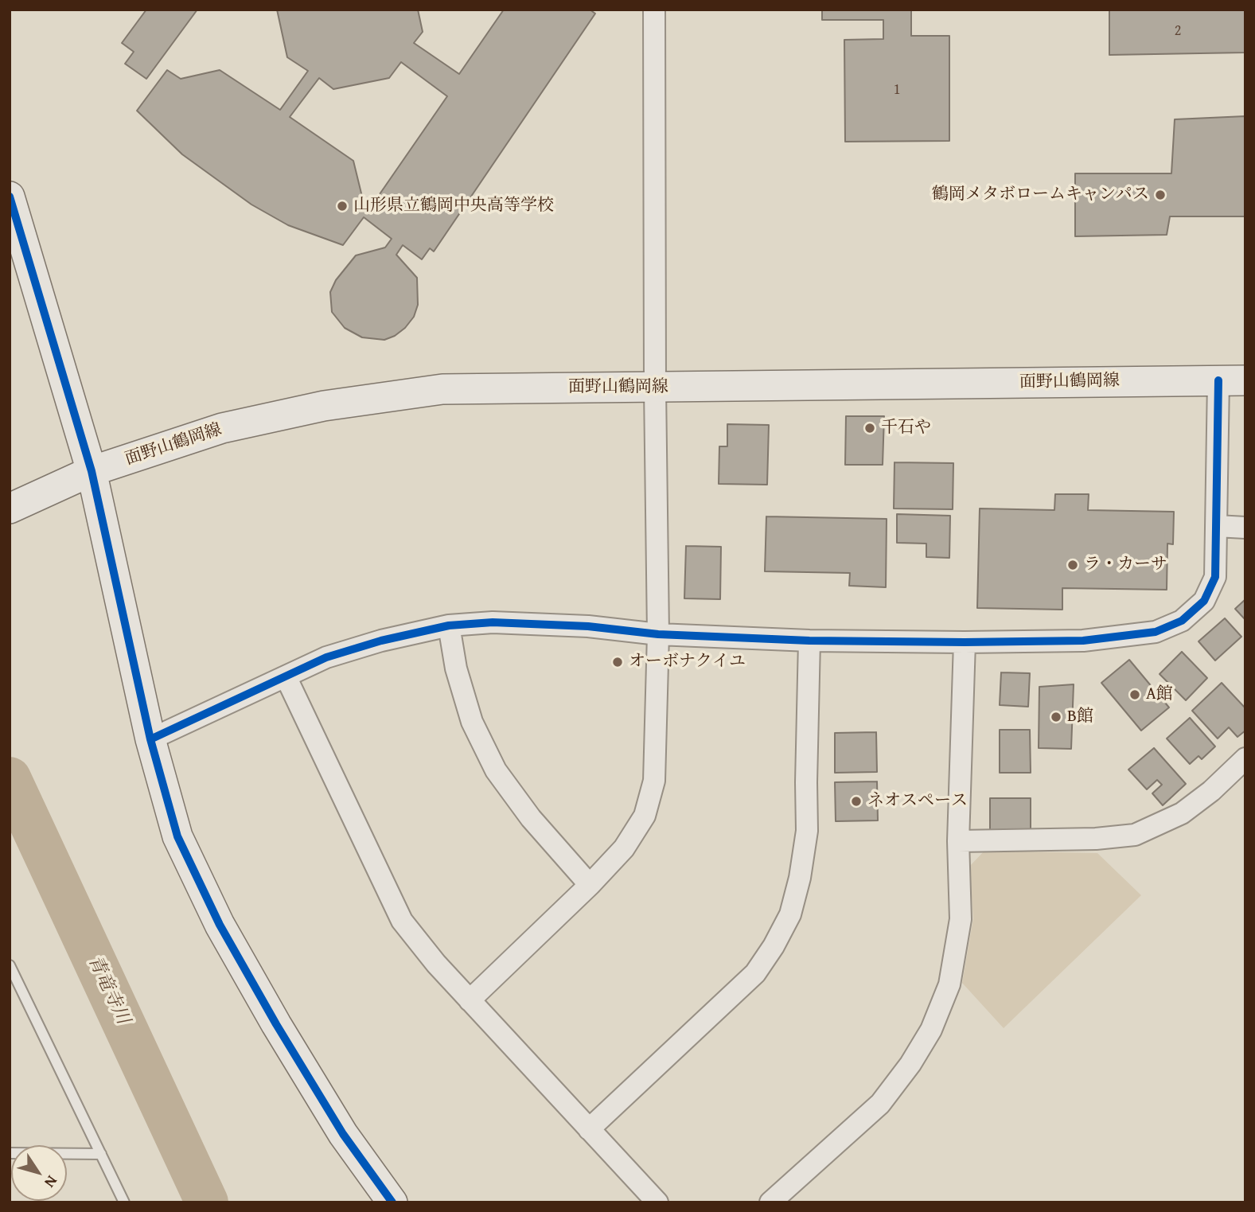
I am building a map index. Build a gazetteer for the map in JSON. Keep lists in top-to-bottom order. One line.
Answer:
{"streets":{"main road":["面野山鶴岡線"]},"water":["青竜寺川"],"places":["鶴岡メタボロームキャンパス","山形県立鶴岡中央高等学校","千石や","ラ・カーサ","オーボナクイユ","A館","B館","ネオスペース"],"house_numbers":["2","1"],"north":"bottom right"}
